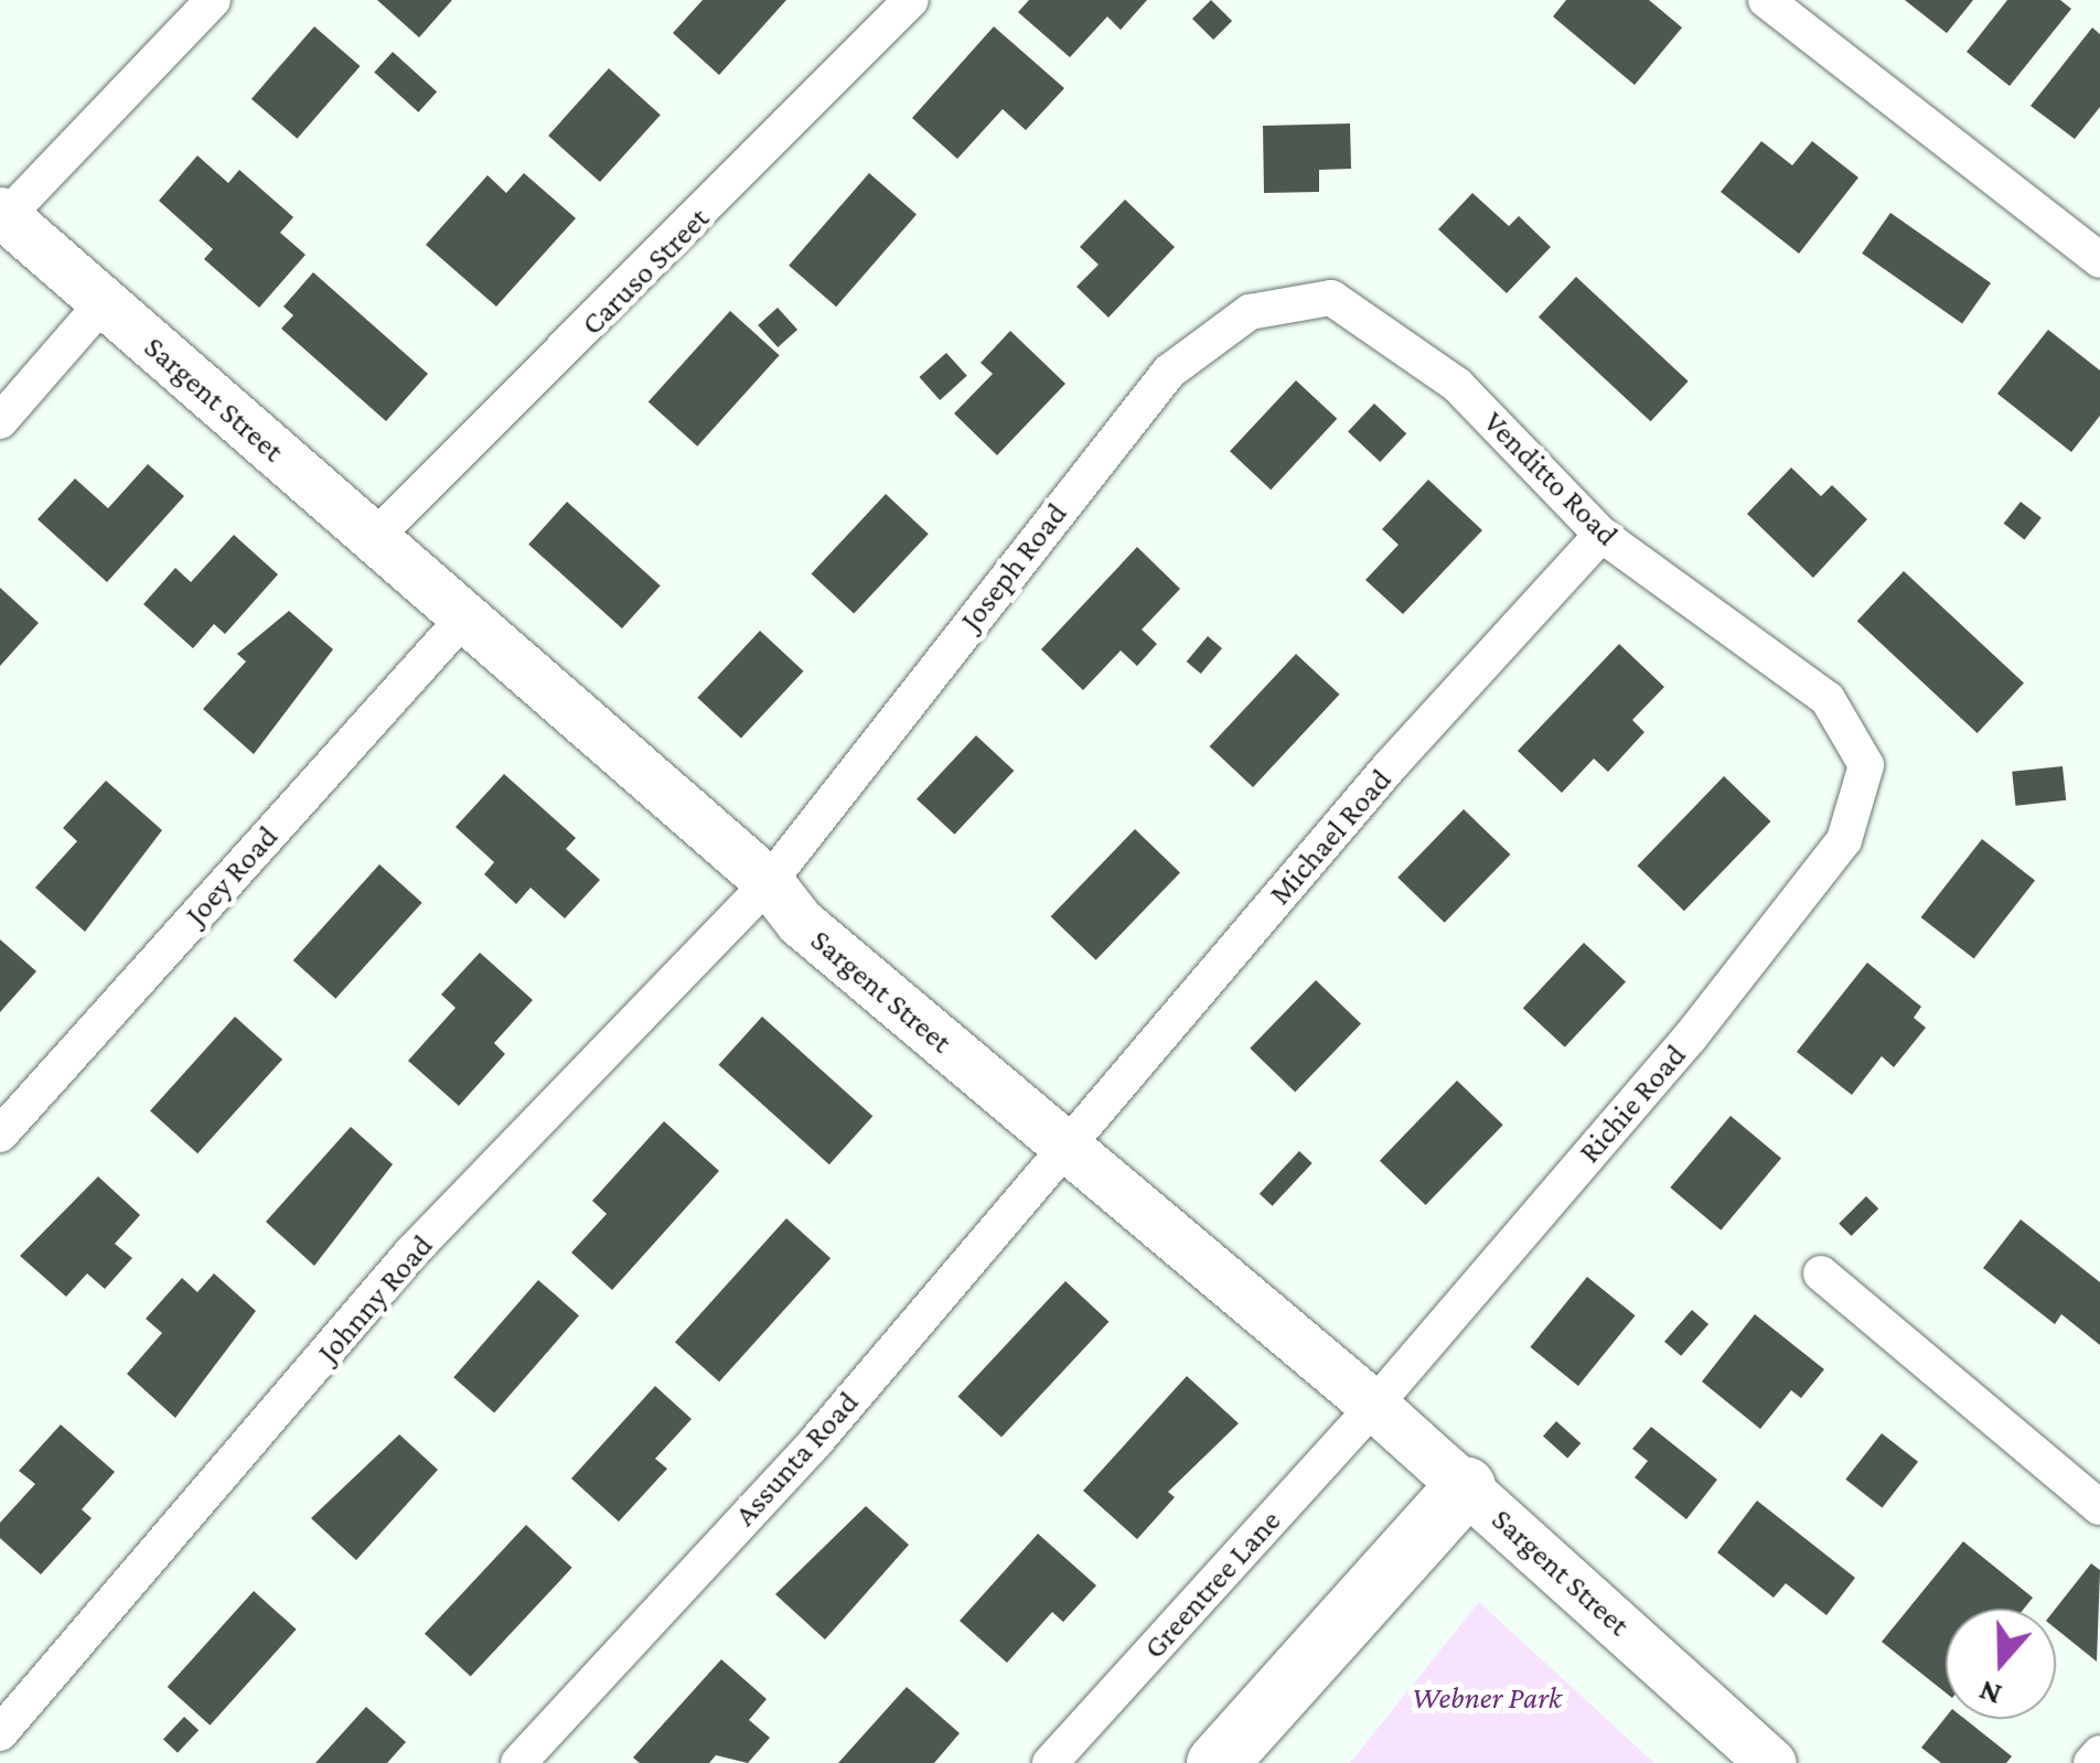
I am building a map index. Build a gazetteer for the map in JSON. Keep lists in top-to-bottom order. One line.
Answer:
{"streets":{"street":["Caruso Street","Sargent Street","Venditto Road","Joseph Road","Michael Road","Joey Road","Richie Road","Johnny Road","Assunta Road","Greentree Lane"]},"crossings":[["Caruso Street","Sargent Street"],["Sargent Street","Joseph Road"],["Sargent Street","Michael Road"],["Sargent Street","Joey Road"],["Sargent Street","Richie Road"],["Sargent Street","Johnny Road"],["Sargent Street","Assunta Road"],["Sargent Street","Greentree Lane"],["Venditto Road","Joseph Road"],["Venditto Road","Michael Road"],["Venditto Road","Richie Road"],["Joseph Road","Johnny Road"],["Michael Road","Assunta Road"],["Richie Road","Greentree Lane"]],"parks":["Webner Park"],"north":"bottom"}
